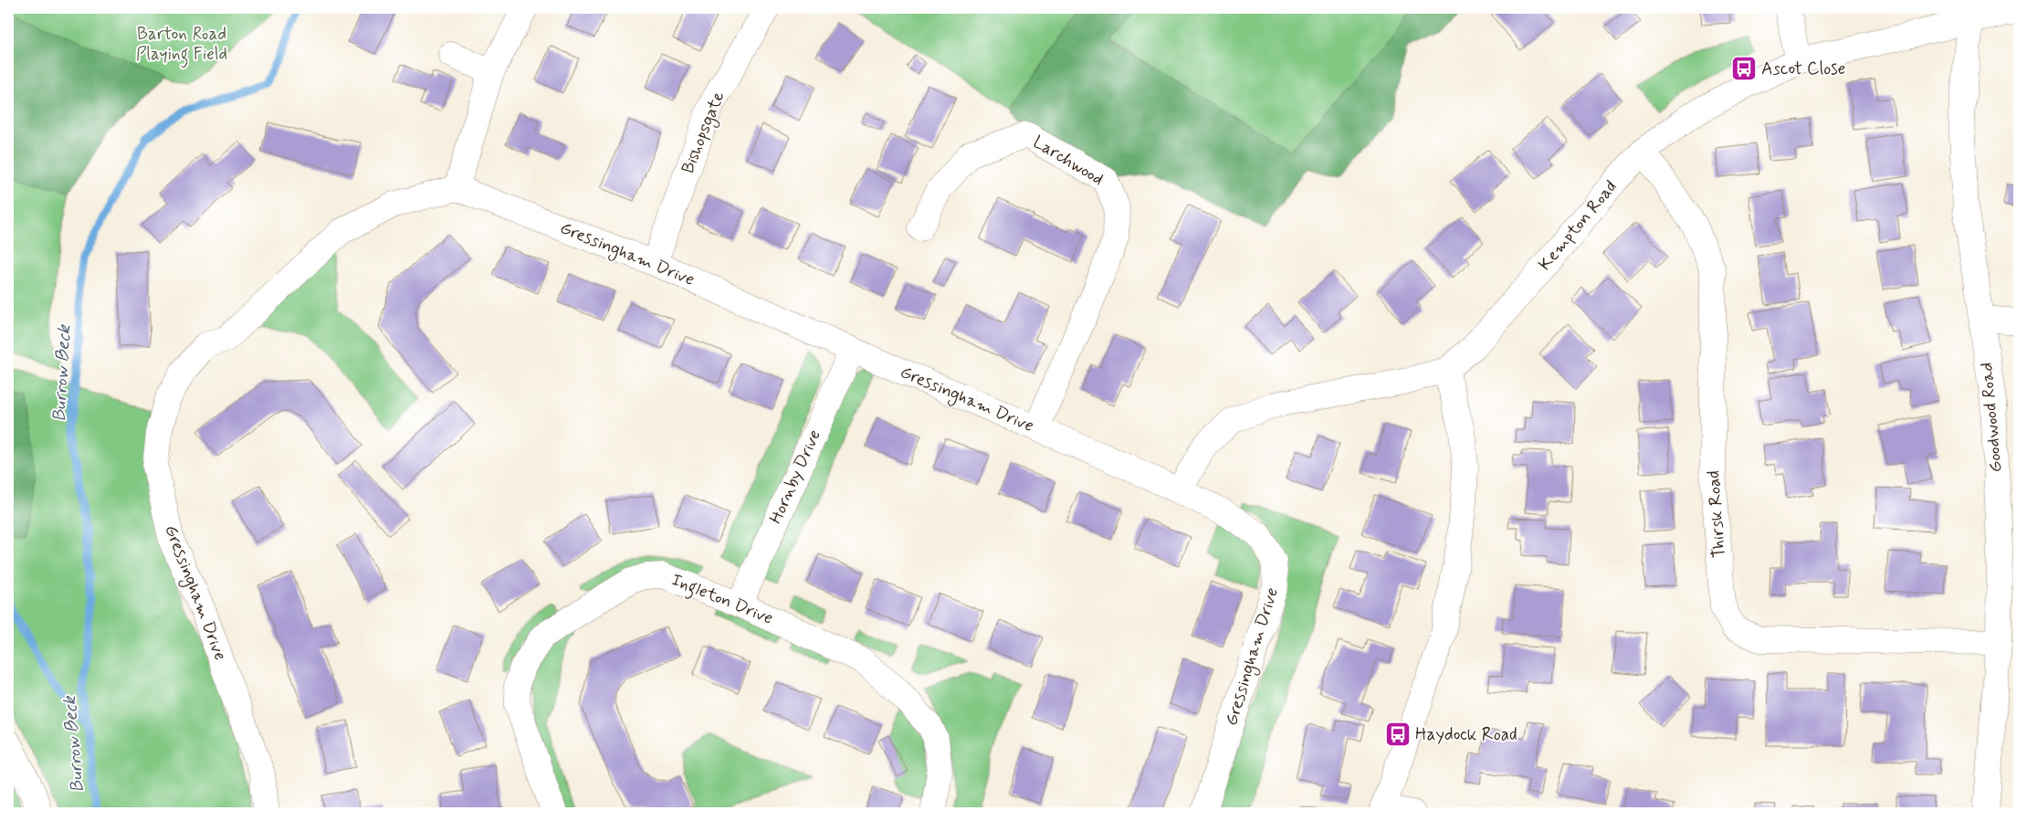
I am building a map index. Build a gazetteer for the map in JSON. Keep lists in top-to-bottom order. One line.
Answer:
{"streets":{"street":["Bishopsgate","Larchwood","Kempton Road","Gressingham Drive","Goodwood Road","Hornby Drive","Thirsk Road","Ingleton Drive"]},"crossings":[["Bishopsgate","Gressingham Drive"],["Larchwood","Gressingham Drive"],["Kempton Road","Gressingham Drive"],["Kempton Road","Goodwood Road"],["Kempton Road","Thirsk Road"],["Gressingham Drive","Hornby Drive"],["Goodwood Road","Thirsk Road"],["Hornby Drive","Ingleton Drive"]],"water":["Burrow Beck"],"parks":["Barton Road Playing Field"],"places":{"bus stop":["Ascot Close","Haydock Road"]}}
